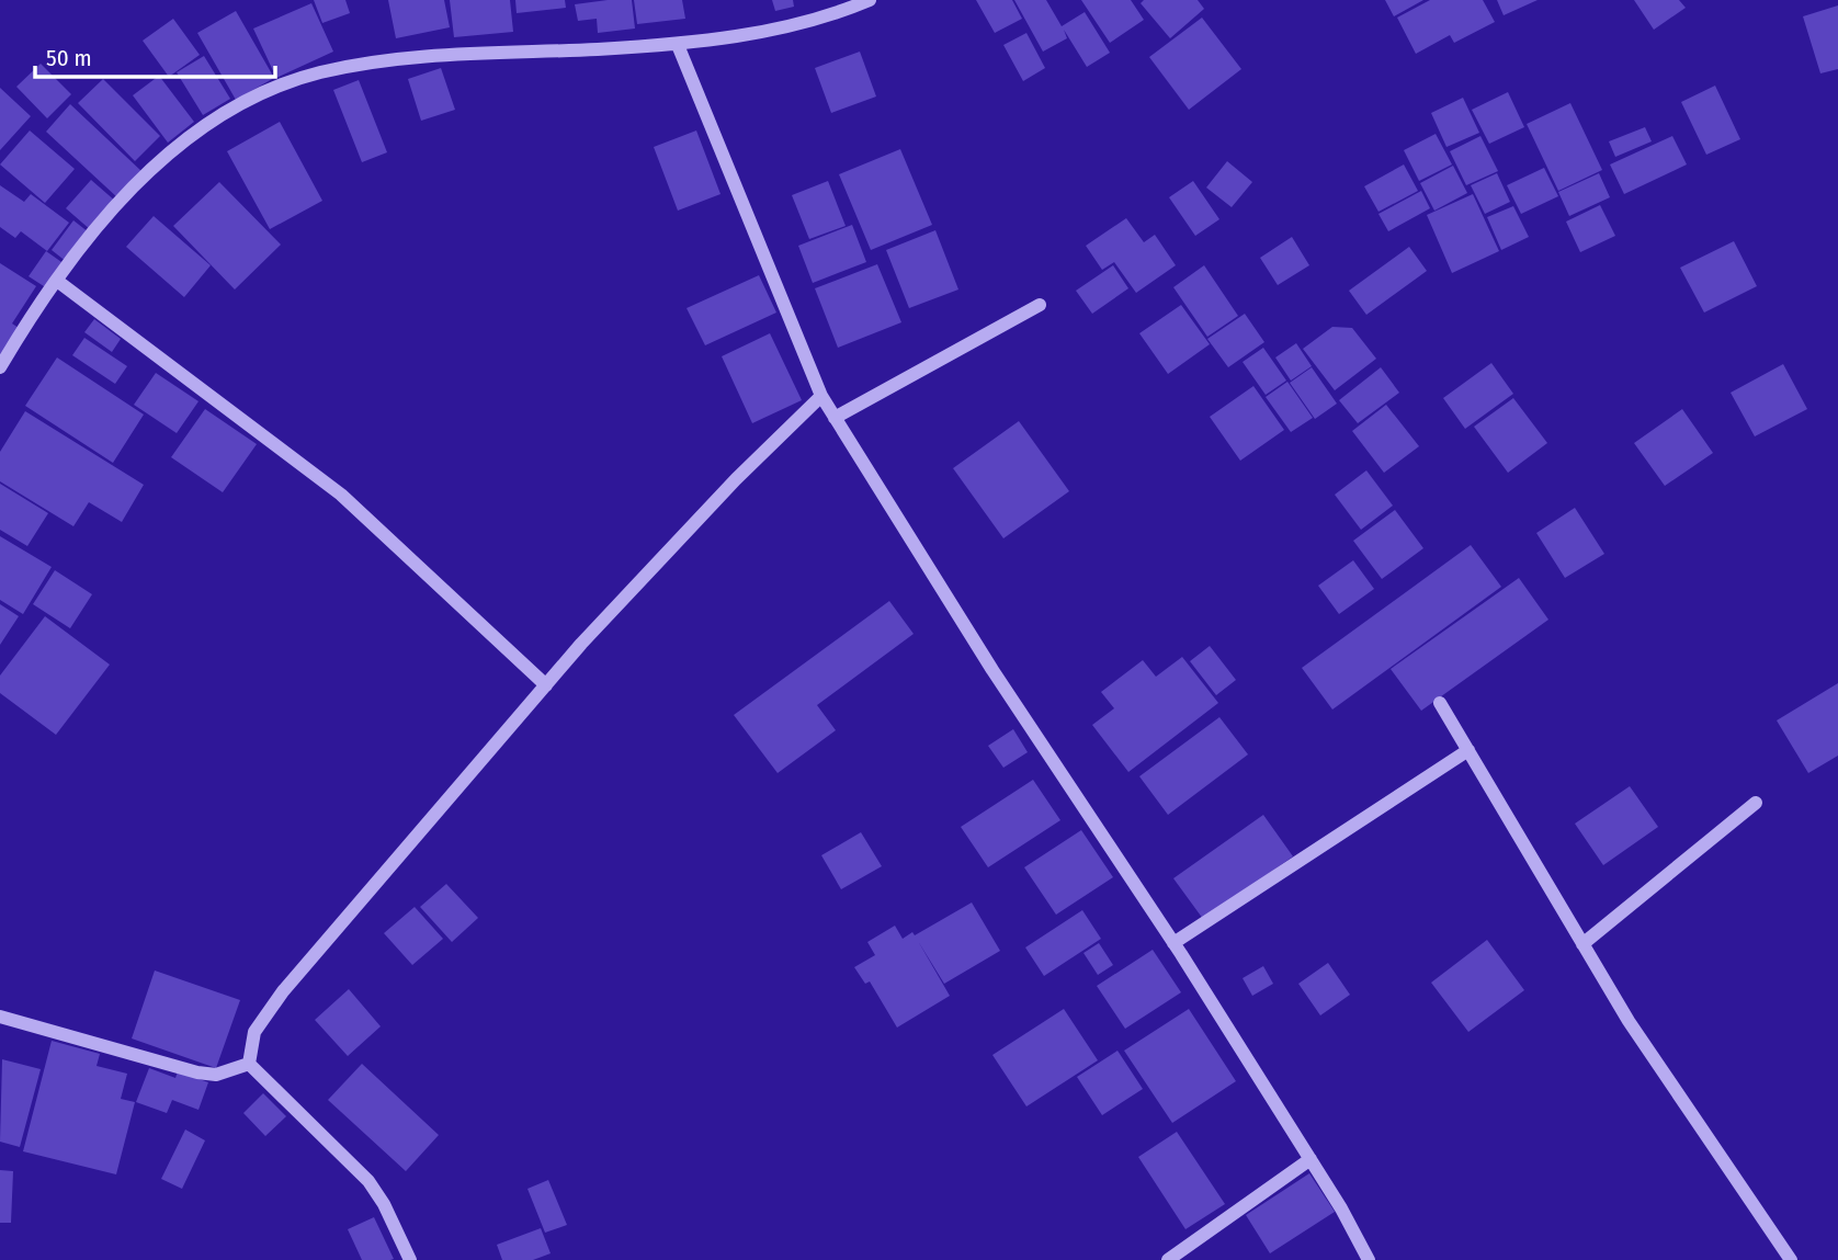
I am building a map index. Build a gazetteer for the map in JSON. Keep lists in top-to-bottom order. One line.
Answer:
{"scale_bar":"50 m"}
